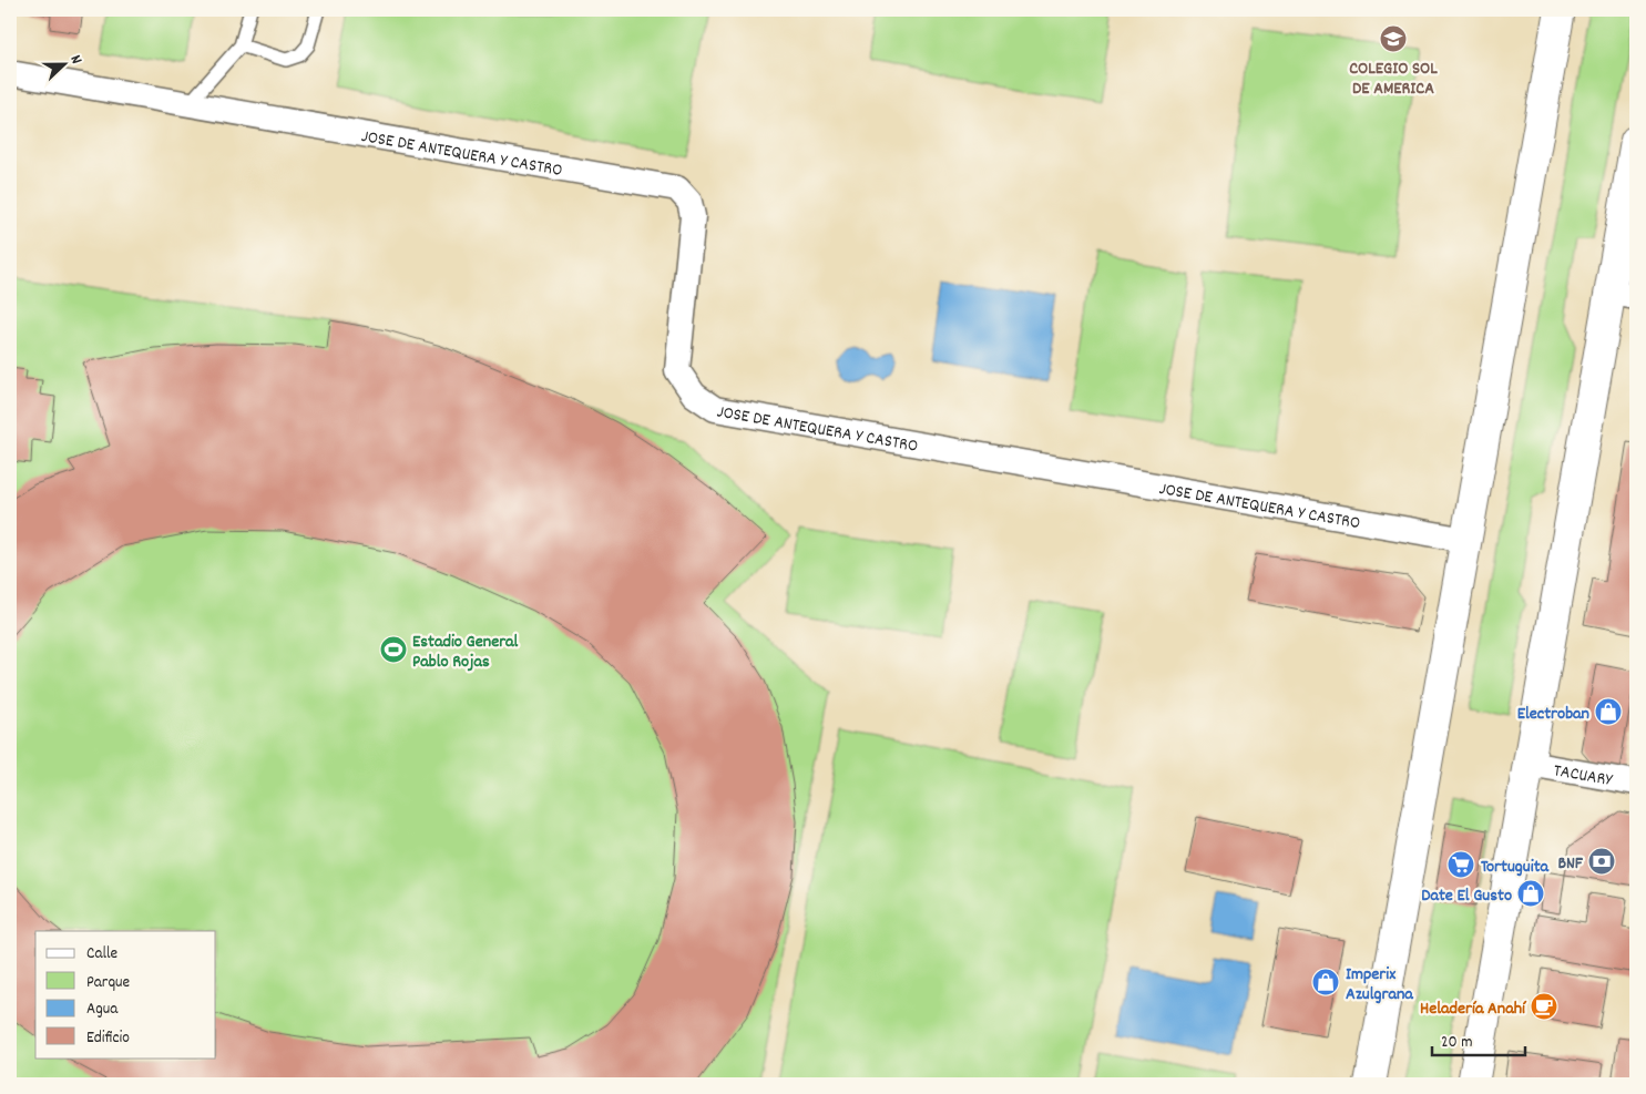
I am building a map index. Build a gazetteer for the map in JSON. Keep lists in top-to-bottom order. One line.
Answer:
{"streets":{"street":["JOSE DE ANTEQUERA Y CASTRO","TACUARY"]},"places":{"school or university":["COLEGIO SOL DE AMERICA"],"sports":["Estadio General Pablo Rojas"],"shop":["Electroban","Date El Gusto","Imperix Azulgrana"],"bank":["BNF"],"supermarket":["Tortuguita"],"cafe":["Heladería Anahí"]},"legend":["Calle","Parque","Agua","Edificio"],"scale_bar":"20 m","north":"right"}
